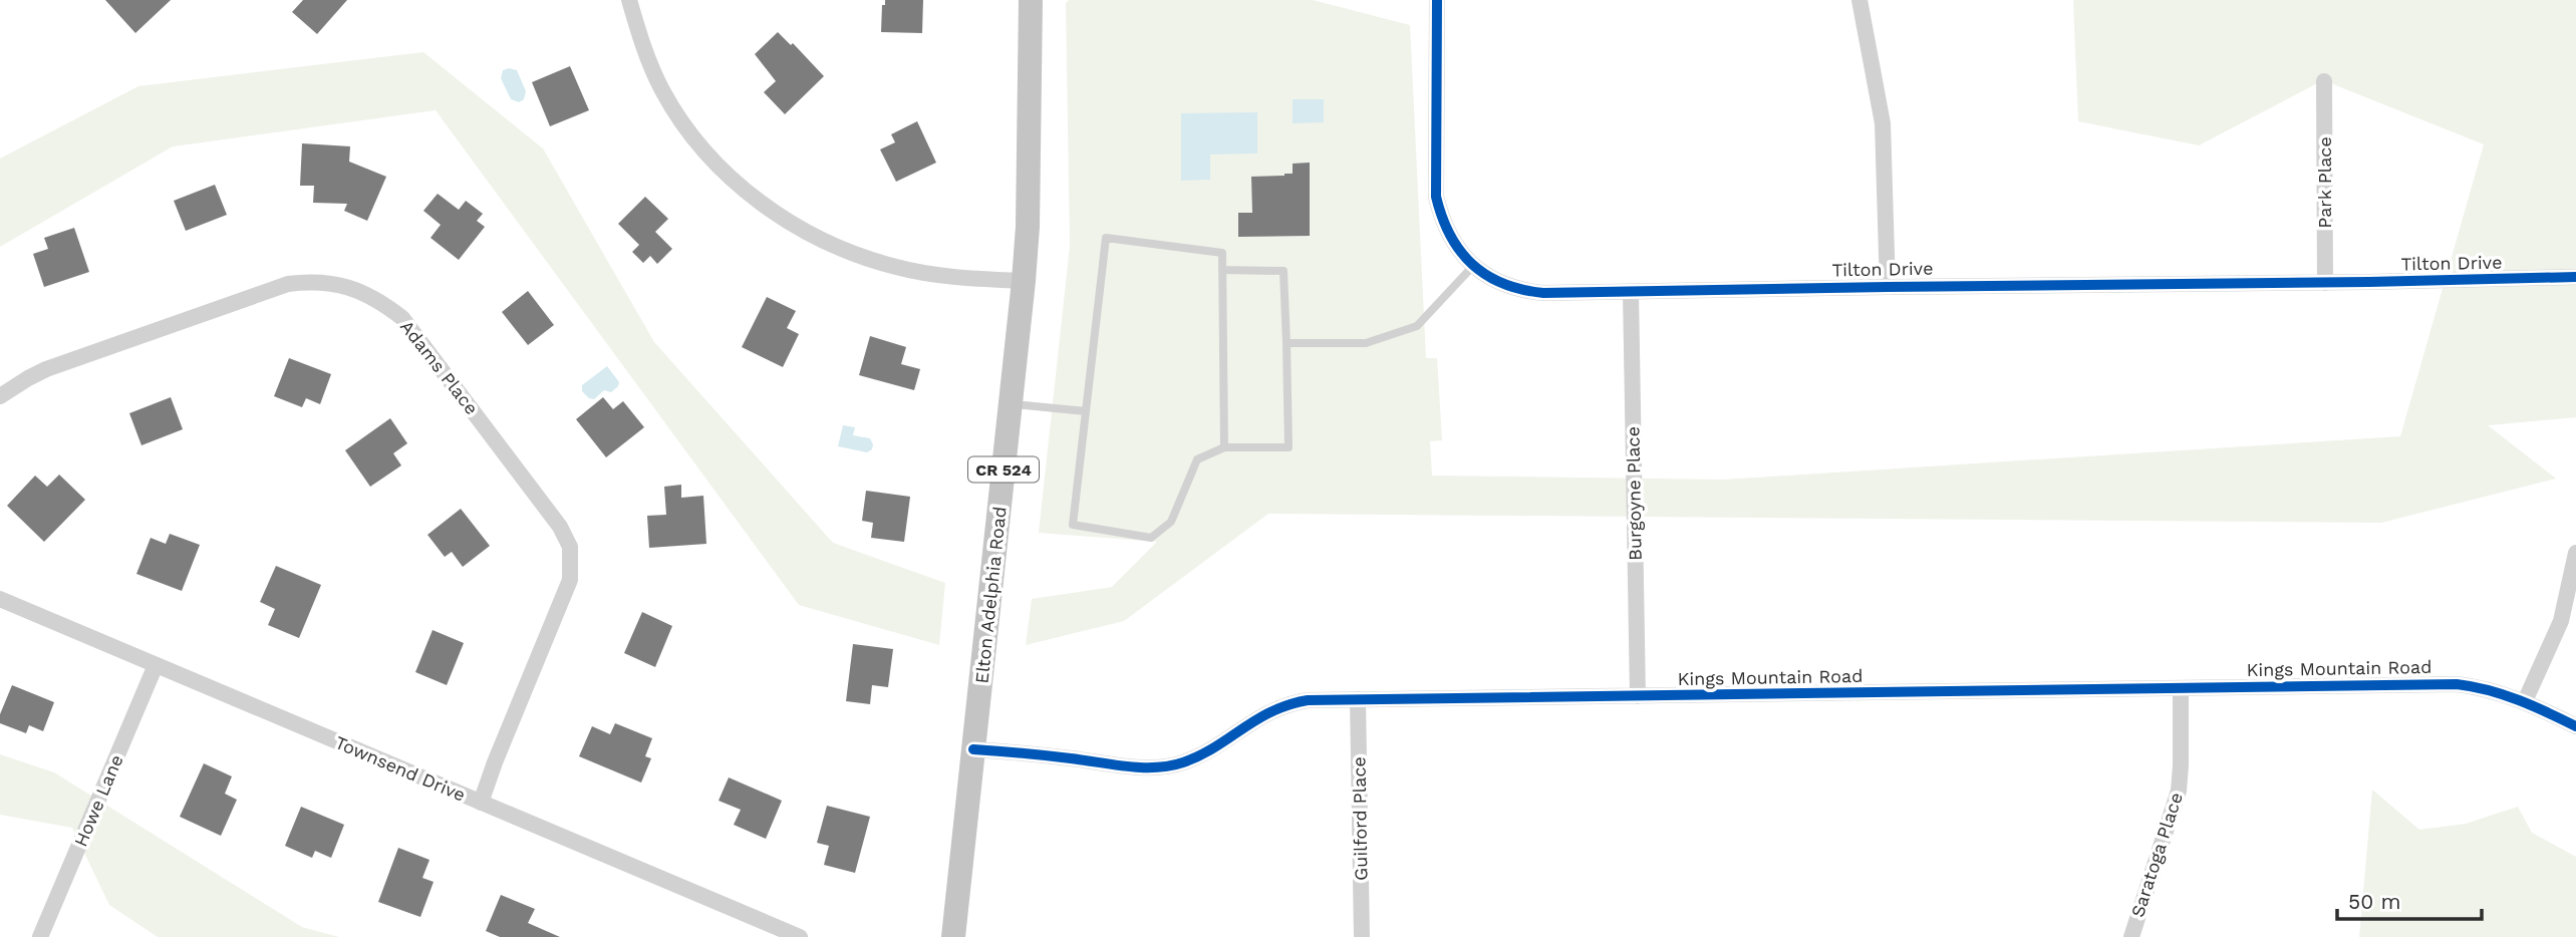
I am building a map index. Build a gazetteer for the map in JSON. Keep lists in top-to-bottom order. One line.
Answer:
{"streets":{"main road":["CR 524","Elton Adelphia Road"],"street":["Park Place","Tilton Drive","Adams Place","Burgoyne Place","Kings Mountain Road","Townsend Drive","Howe Lane","Guilford Place","Saratoga Place"]},"crossings":[["Park Place","Tilton Drive"],["Tilton Drive","Burgoyne Place"],["Adams Place","Townsend Drive"],["Burgoyne Place","Kings Mountain Road"],["Elton Adelphia Road","Kings Mountain Road"],["Kings Mountain Road","Guilford Place"],["Kings Mountain Road","Saratoga Place"],["Townsend Drive","Howe Lane"]],"scale_bar":"50 m"}
